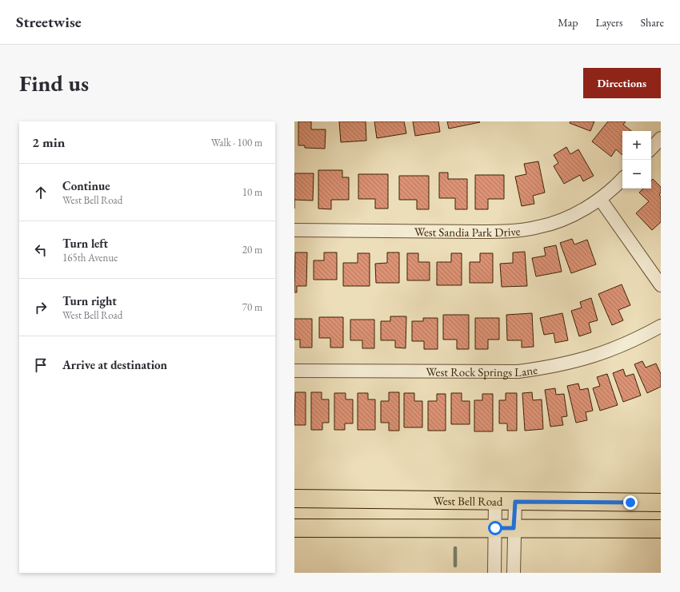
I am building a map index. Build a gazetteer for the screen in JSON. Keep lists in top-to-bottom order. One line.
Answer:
{"streets":{"main road":["West Bell Road"],"street":["West Sandia Park Drive","West Rock Springs Lane"]},"page":{"header":"Streetwise","nav":["Map","Layers","Share"],"buttons":"Directions","title":"Find us","heading":["2 min","Walk · 100 m"],"map_buttons":["+","−"],"list":[["Continue","West Bell Road","10 m"],["Turn left","165th Avenue","20 m"],["Turn right","West Bell Road","70 m"],"Arrive at destination"]}}
